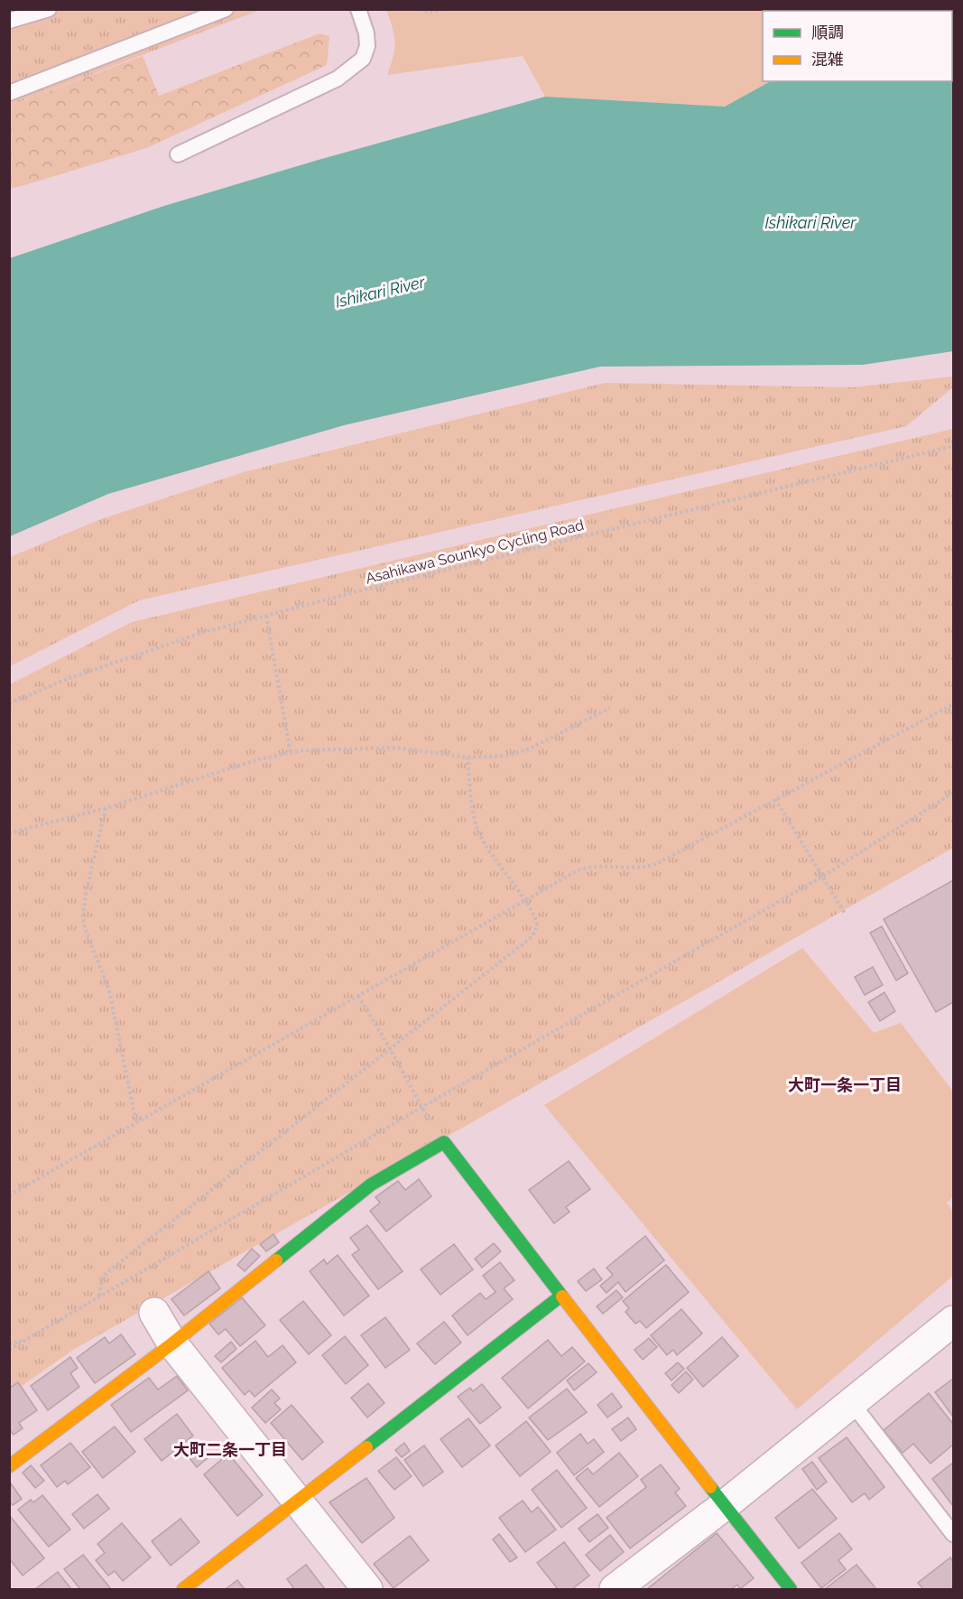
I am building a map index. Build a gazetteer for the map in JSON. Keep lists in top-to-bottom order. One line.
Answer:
{"streets":{"path":["Asahikawa Sounkyo Cycling Road"]},"districts":["大町一条一丁目","大町二条一丁目"],"water":["Ishikari River"],"legend":["順調","混雑"]}
